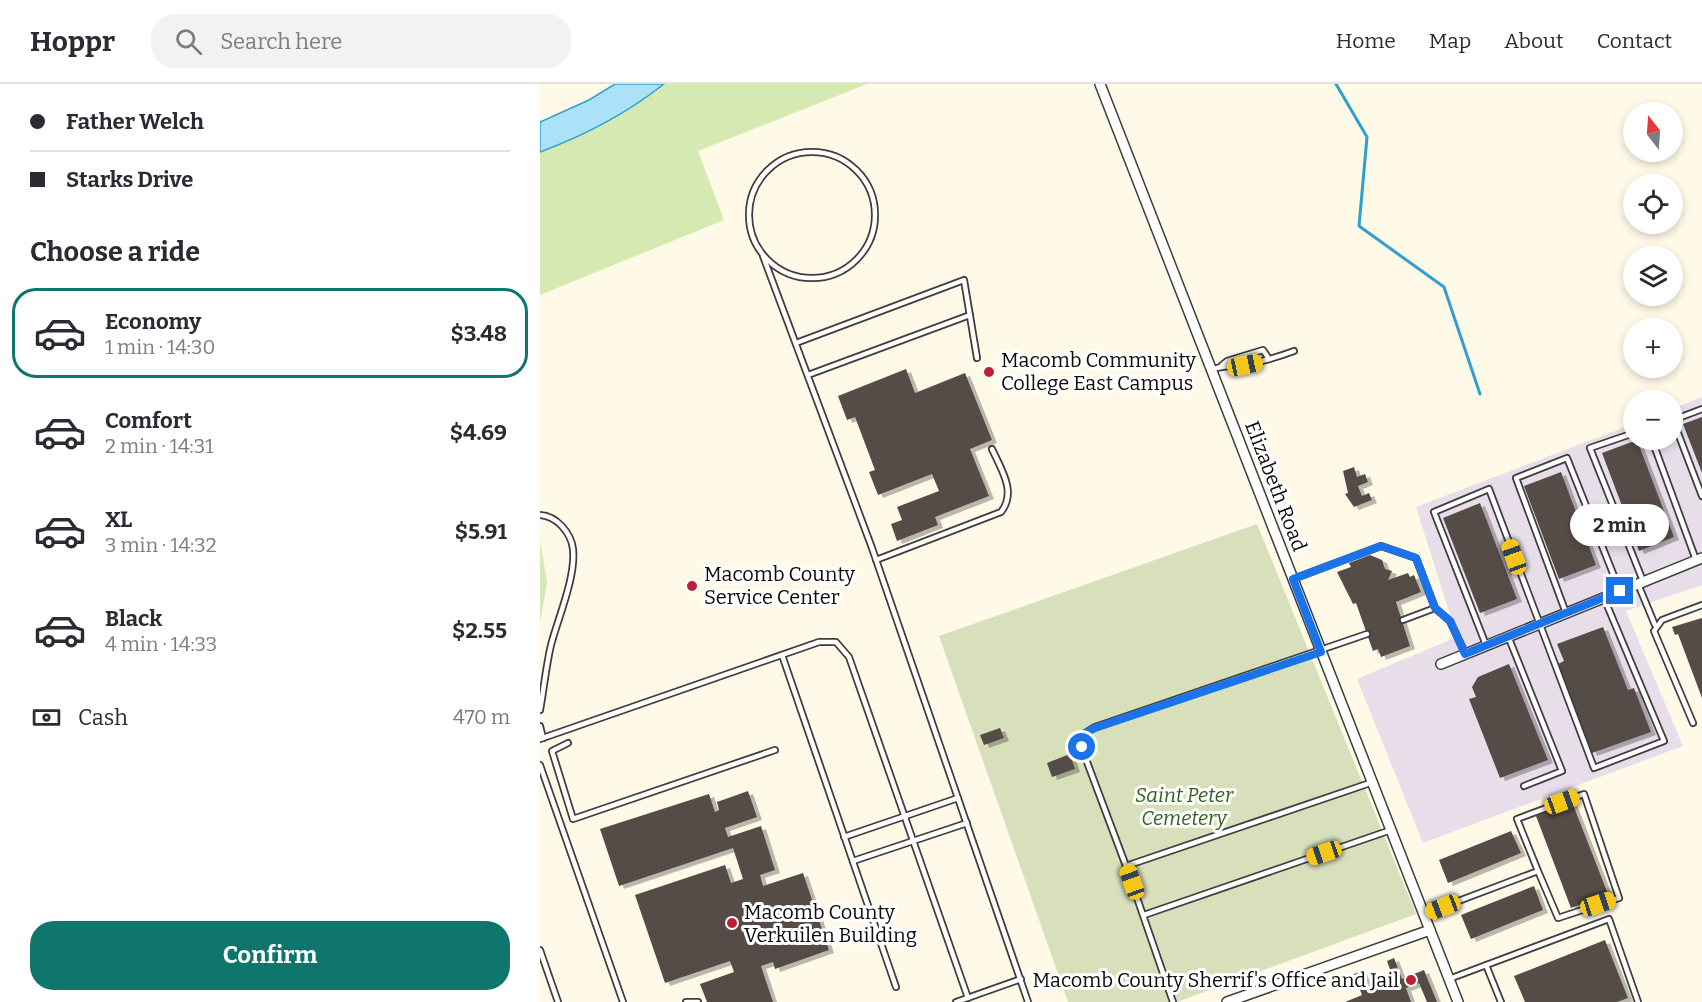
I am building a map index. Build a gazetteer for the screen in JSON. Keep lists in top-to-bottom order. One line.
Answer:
{"streets":{"street":["Elizabeth Road"]},"parks":["Saint Peter Cemetery"],"places":["Macomb Community College East Campus","Macomb County Service Center","Macomb County Verkuilen Building","Macomb County Sherrif's Office and Jail"],"north":"top","page":{"header":"Hoppr","search":"Search here","nav":["Home","Map","About","Contact"],"banner":["Father Welch","Starks Drive"],"map_buttons":["+","−"],"heading":"Choose a ride","list":[{"name":"Economy","note":"1 min · 14:30","value":"$3.48"},{"name":"Comfort","note":"2 min · 14:31","value":"$4.69"},{"name":"XL","note":"3 min · 14:32","value":"$5.91"},{"name":"Black","note":"4 min · 14:33","value":"$2.55"}],"bubble":"2 min","pay":["Cash","470 m"],"buttons":"Confirm"}}
